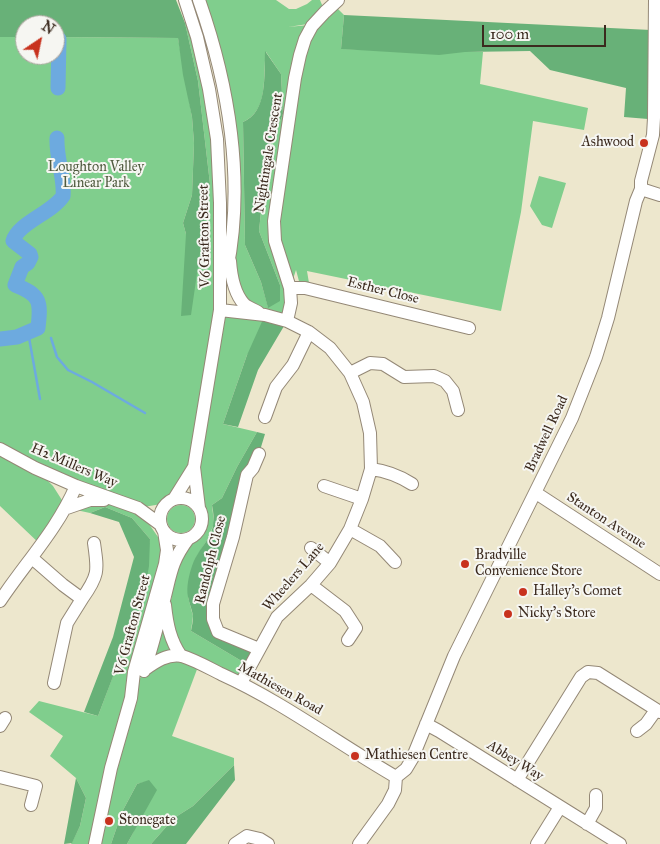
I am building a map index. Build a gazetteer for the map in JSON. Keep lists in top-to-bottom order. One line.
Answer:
{"streets":{"street":["Nightingale Crescent","V6 Grafton Street","Esther Close","Bradwell Road","H2 Millers Way","Stanton Avenue","Randolph Close","Wheelers Lane","Mathiesen Road","Abbey Way"]},"crossings":[["Nightingale Crescent","Esther Close"],["Nightingale Crescent","Wheelers Lane"],["V6 Grafton Street","H2 Millers Way"],["Bradwell Road","Stanton Avenue"],["Bradwell Road","Mathiesen Road"],["Bradwell Road","Abbey Way"],["Randolph Close","Wheelers Lane"],["Wheelers Lane","Mathiesen Road"]],"parks":["Loughton Valley Linear Park"],"places":["Ashwood","Bradville Convenience Store","Halley's Comet","Nicky's Store","Mathiesen Centre","Stonegate"],"scale_bar":"100 m","north":"top right"}
